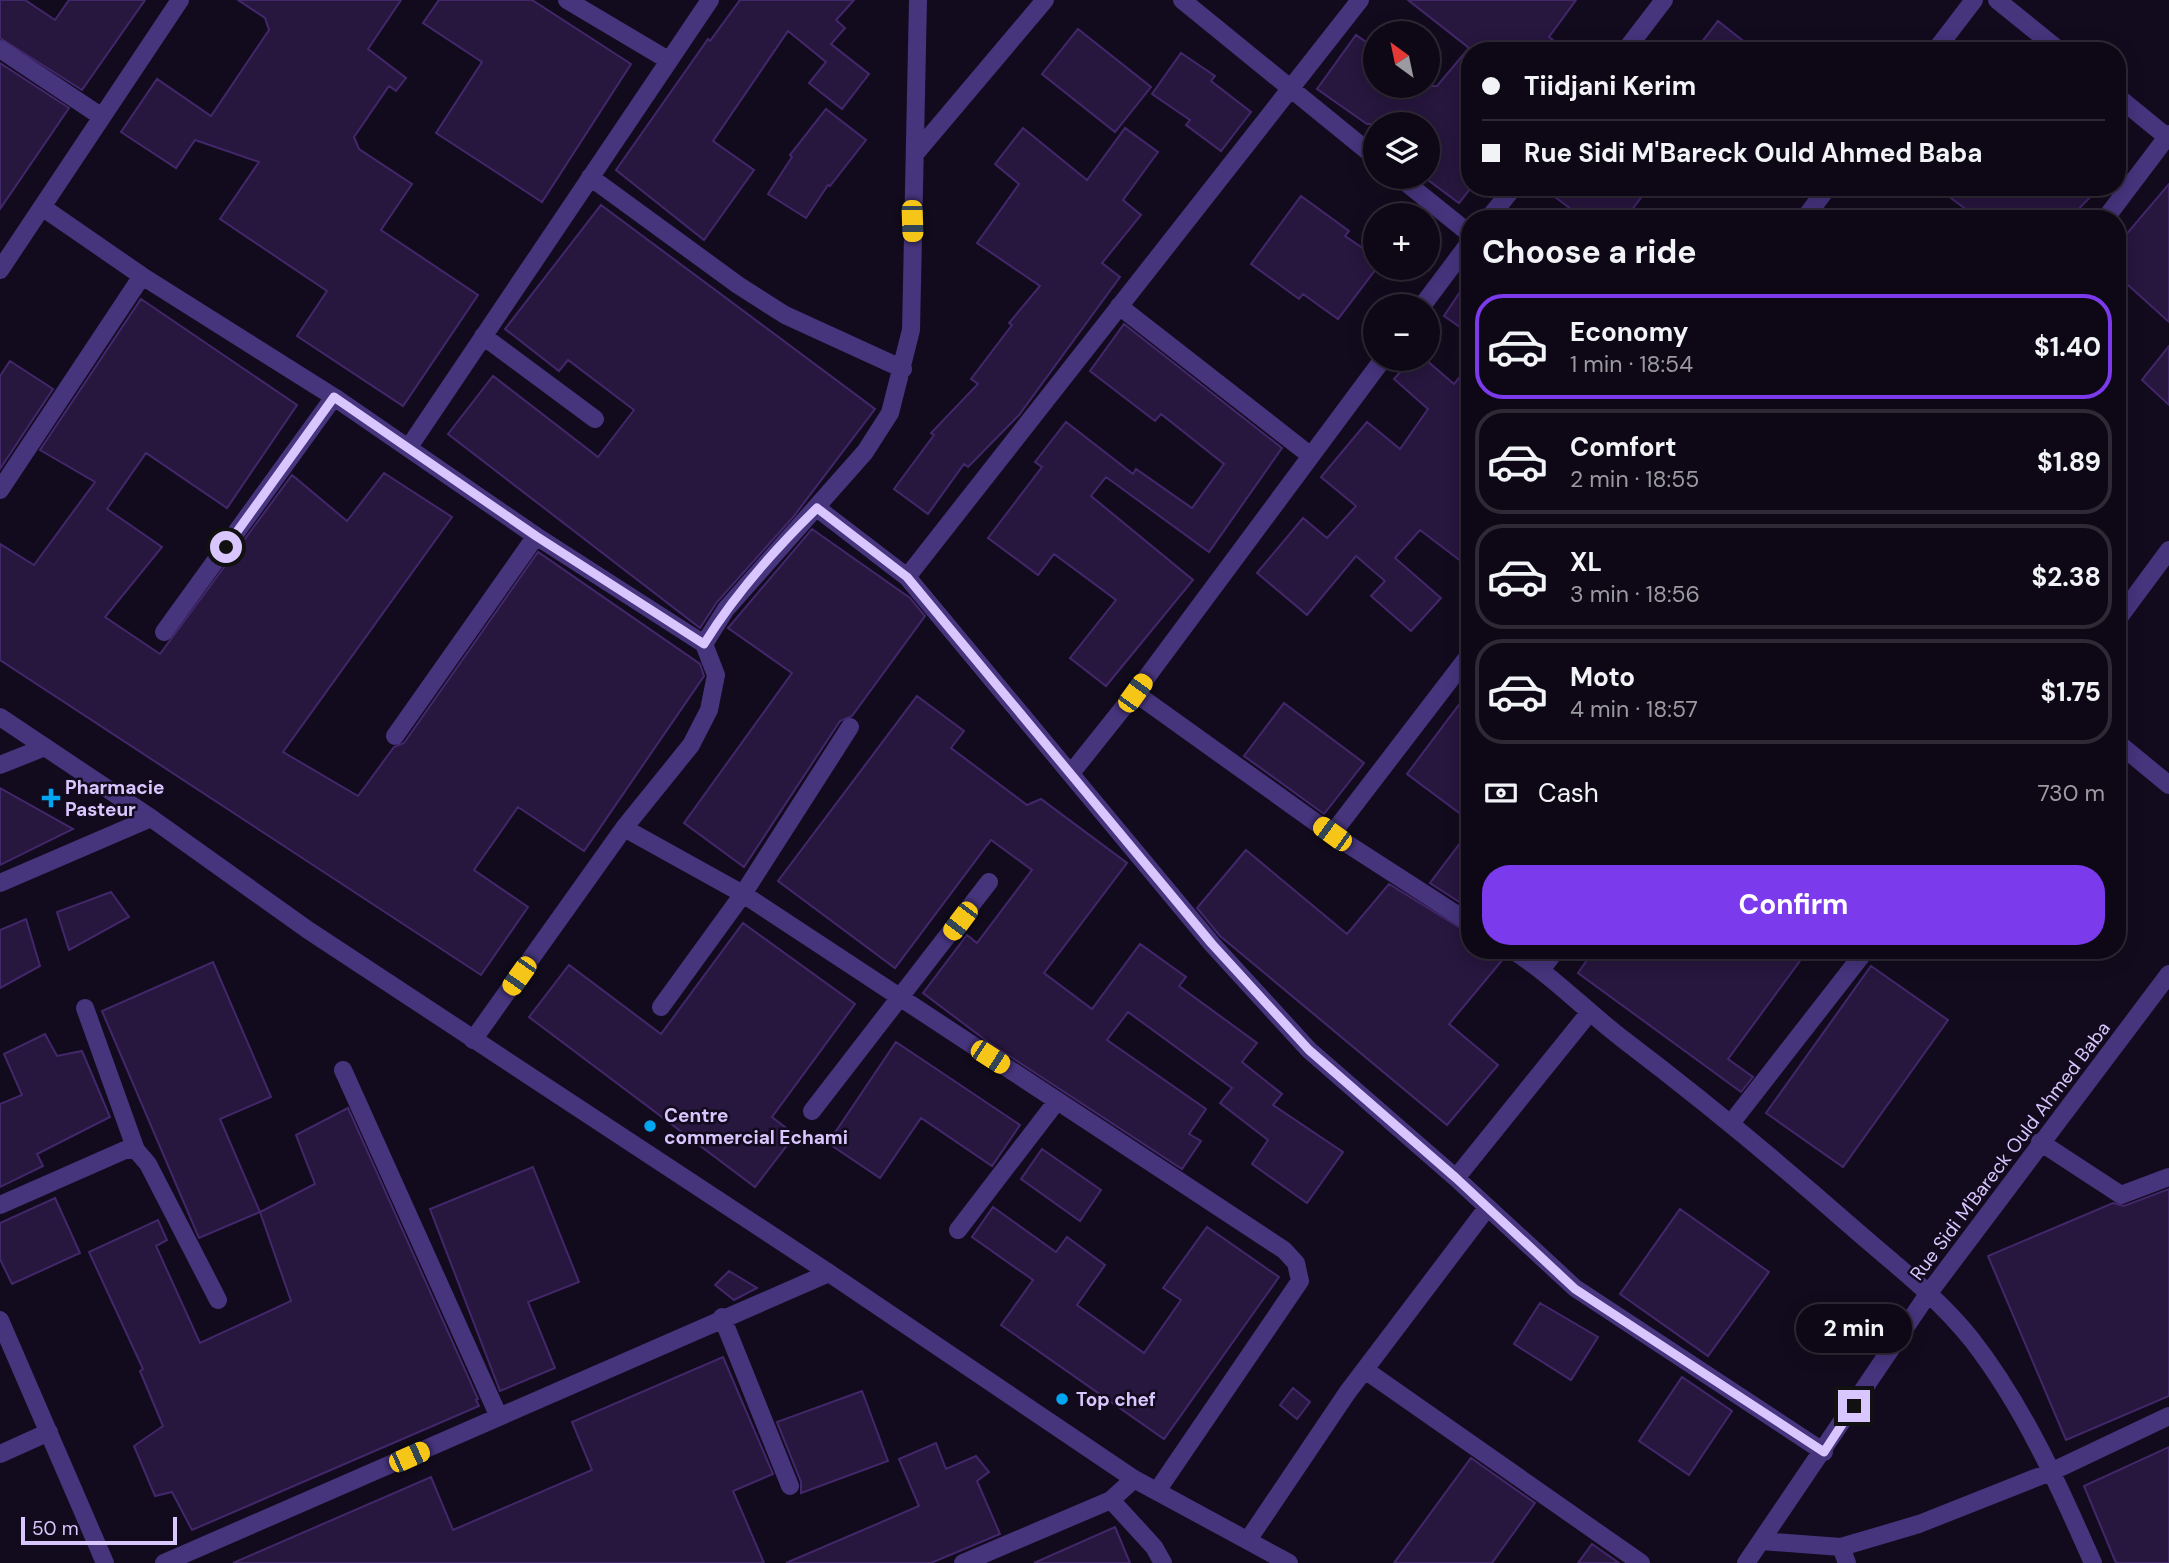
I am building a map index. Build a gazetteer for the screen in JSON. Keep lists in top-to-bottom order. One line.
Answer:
{"streets":{"street":["Rue Sidi M'Bareck Ould Ahmed Baba"]},"places":{"health":["Pharmacie Pasteur"],"other":["Centre commercial Echami","Top chef"]},"scale_bar":"50 m","north":"top left","page":{"map_buttons":["+","−"],"banner":["Tiidjani Kerim","Rue Sidi M'Bareck Ould Ahmed Baba"],"heading":"Choose a ride","list":[{"name":"Economy","note":"1 min · 18:54","value":"$1.40"},{"name":"Comfort","note":"2 min · 18:55","value":"$1.89"},{"name":"XL","note":"3 min · 18:56","value":"$2.38"},{"name":"Moto","note":"4 min · 18:57","value":"$1.75"}],"pay":["Cash","730 m"],"buttons":"Confirm","bubble":"2 min","scale":"50 m"}}
